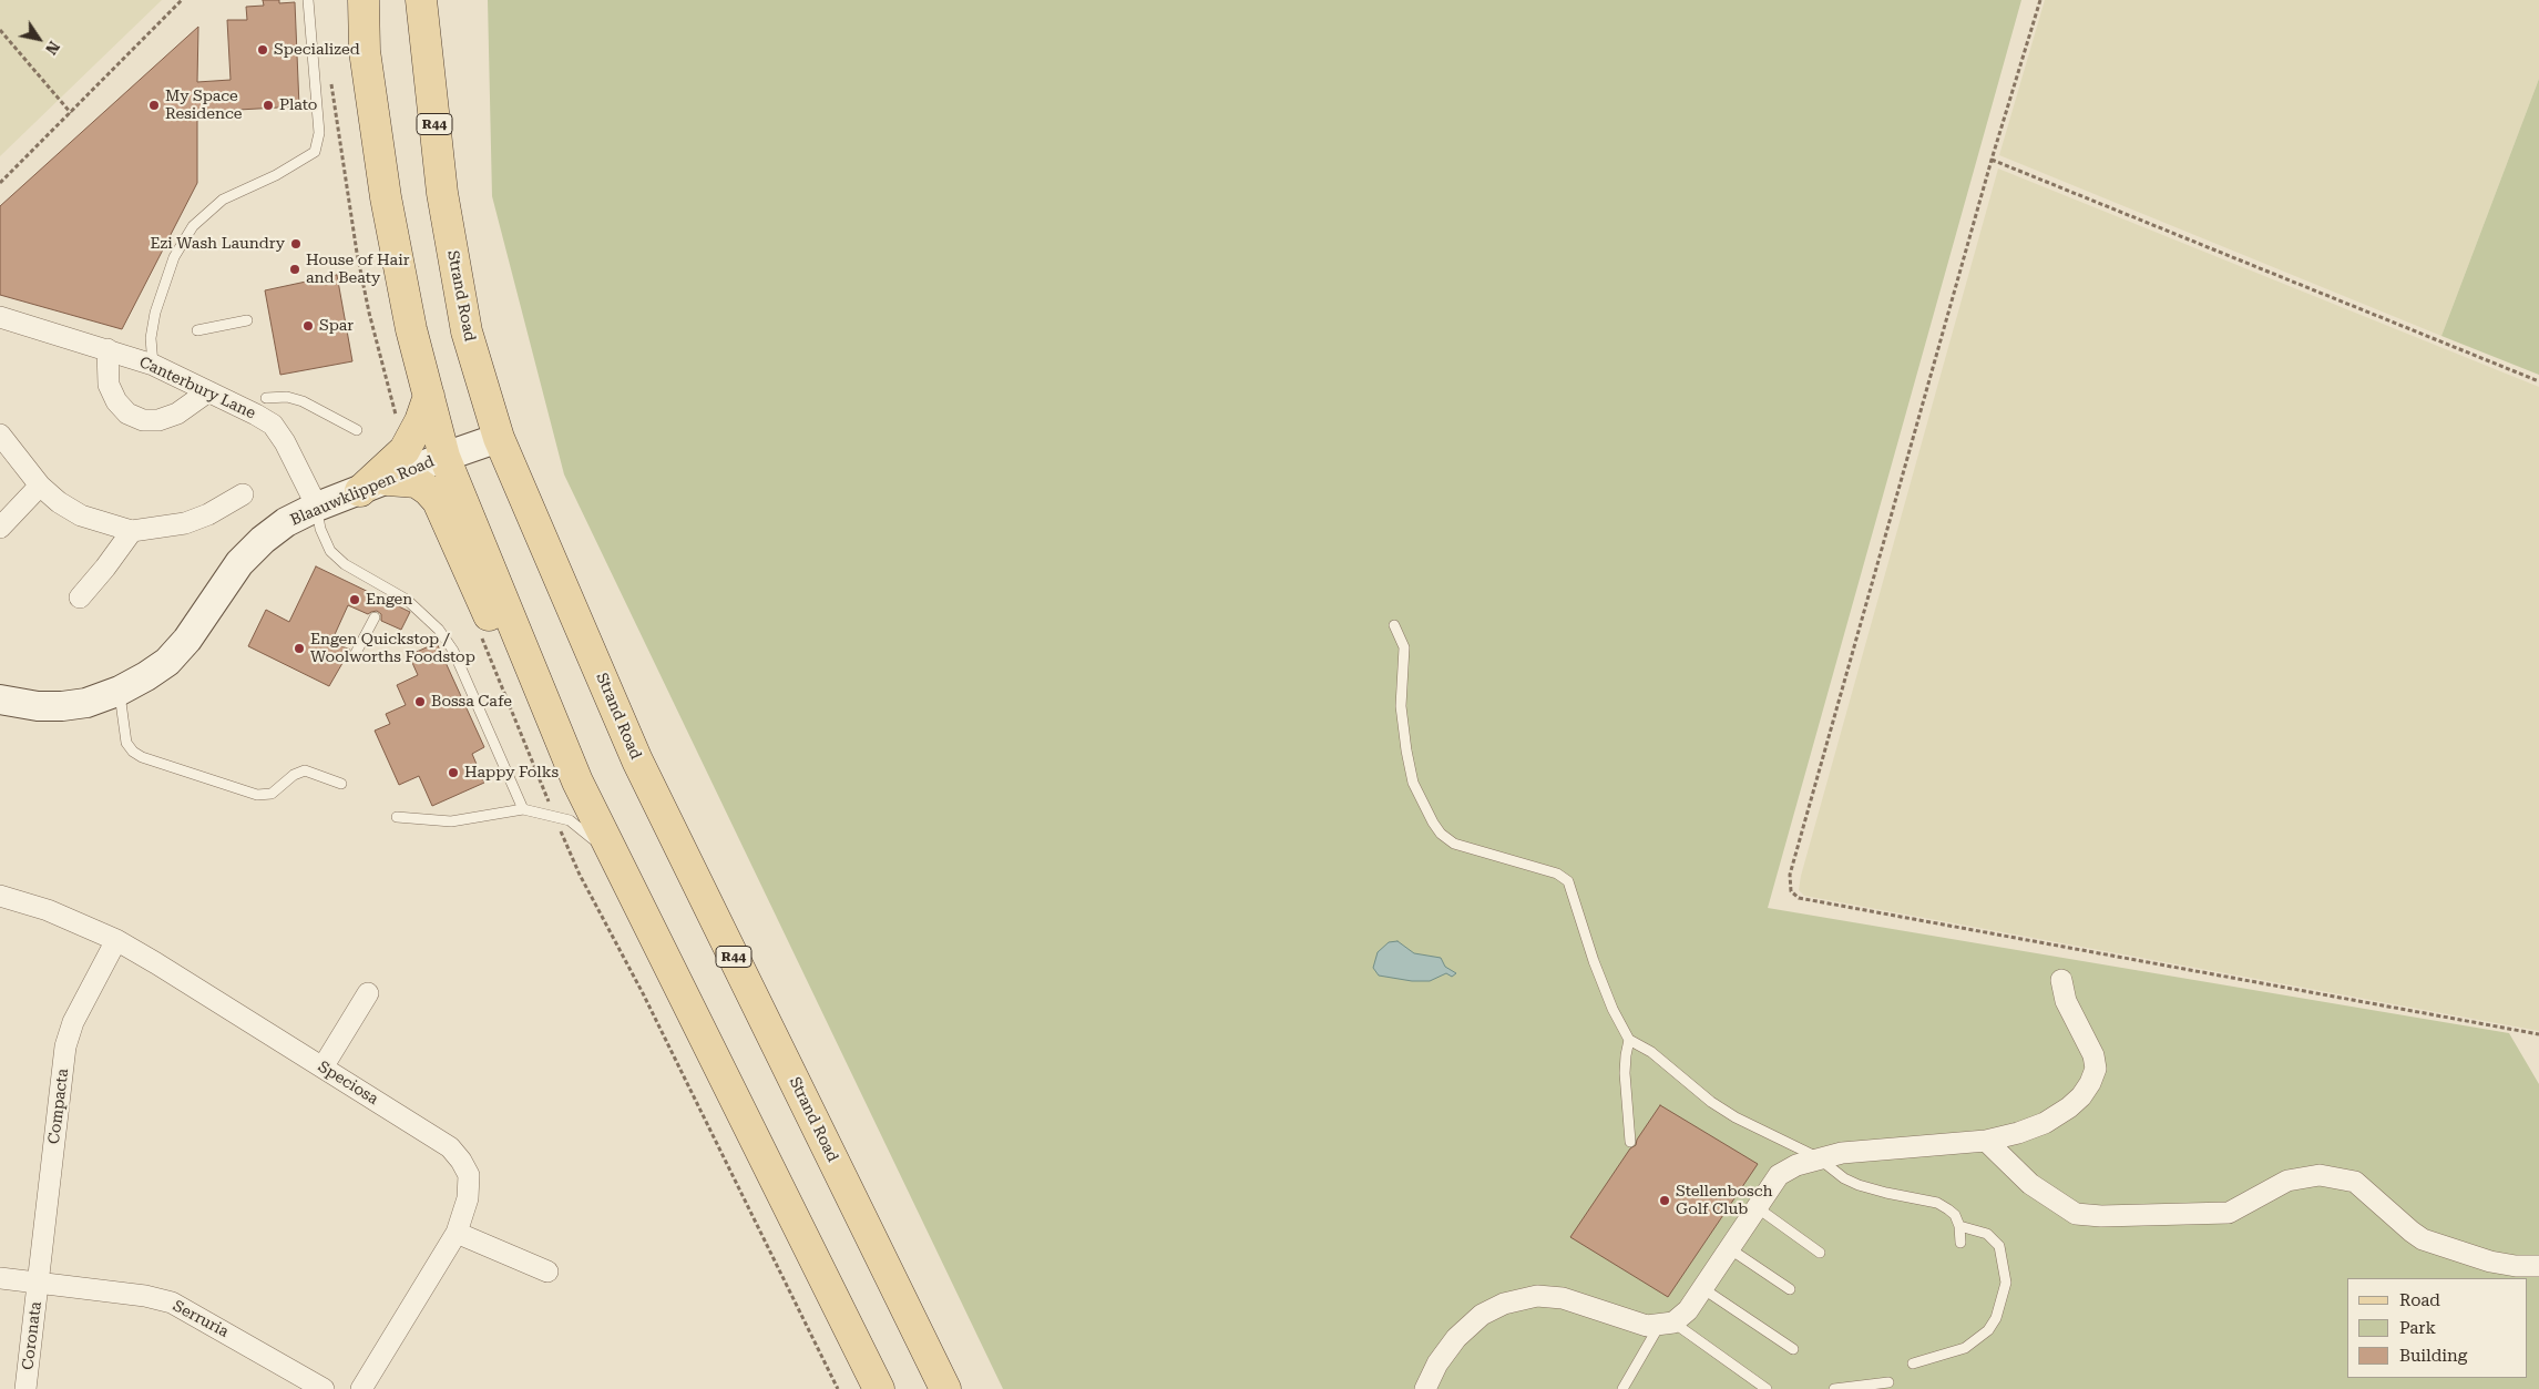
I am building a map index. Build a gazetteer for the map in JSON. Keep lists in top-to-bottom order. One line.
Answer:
{"streets":{"main road":["R44","Strand Road"],"street":["Canterbury Lane","Blaauwklippen Road","Speciosa","Compacta","Serruria","Coronata"]},"crossings":[["Strand Road","Blaauwklippen Road"],["Canterbury Lane","Blaauwklippen Road"],["Speciosa","Compacta"],["Compacta","Serruria"],["Compacta","Coronata"],["Serruria","Coronata"]],"places":["Specialized","My Space Residence","Plato","Ezi Wash Laundry","House of Hair and Beaty","Spar","Engen","Engen Quickstop / Woolworths Foodstop","Bossa Cafe","Happy Folks","Stellenbosch Golf Club"],"legend":["Road","Park","Building"],"north":"bottom right"}
